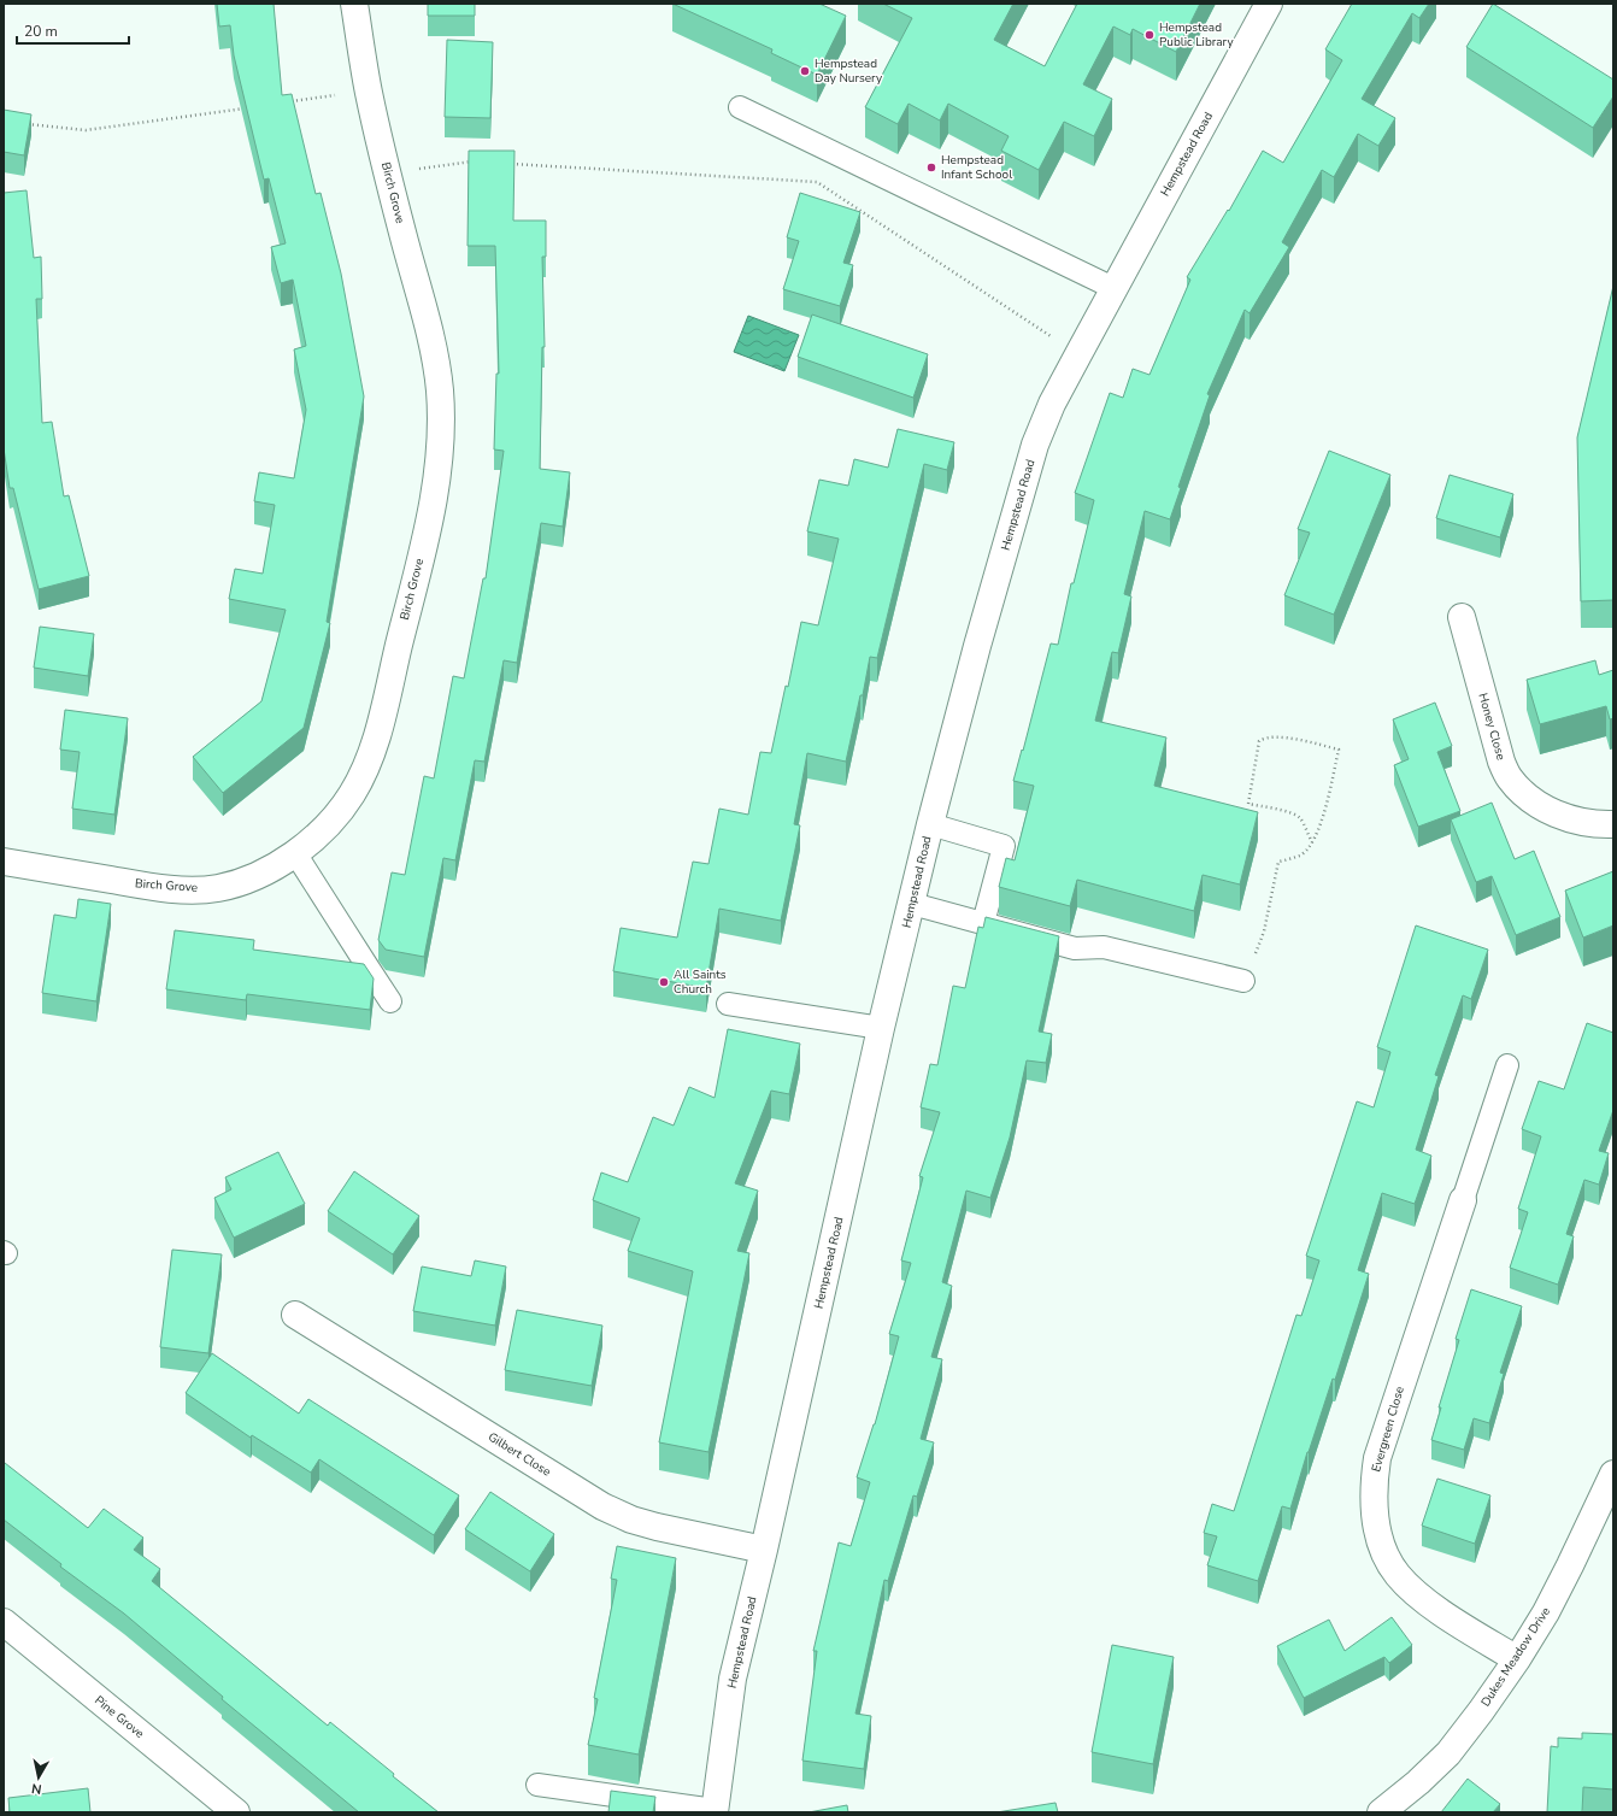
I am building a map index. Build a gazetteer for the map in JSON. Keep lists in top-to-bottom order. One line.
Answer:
{"streets":{"street":["Hempstead Road","Birch Grove","Honey Close","Evergreen Close","Gilbert Close","Dukes Meadow Drive","Pine Grove"]},"crossings":[["Hempstead Road","Gilbert Close"],["Evergreen Close","Dukes Meadow Drive"]],"places":["Hempstead Public Library","Hempstead Day Nursery","Hempstead Infant School","All Saints Church"],"scale_bar":"20 m","north":"bottom"}
